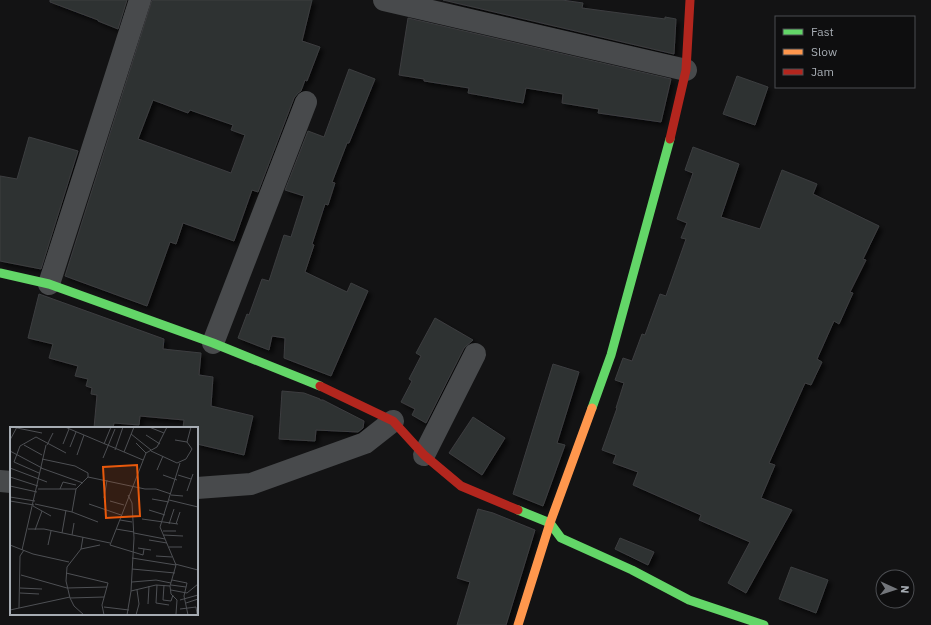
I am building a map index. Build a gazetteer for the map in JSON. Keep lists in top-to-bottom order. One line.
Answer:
{"legend":["Fast","Slow","Jam"],"north":"right"}
